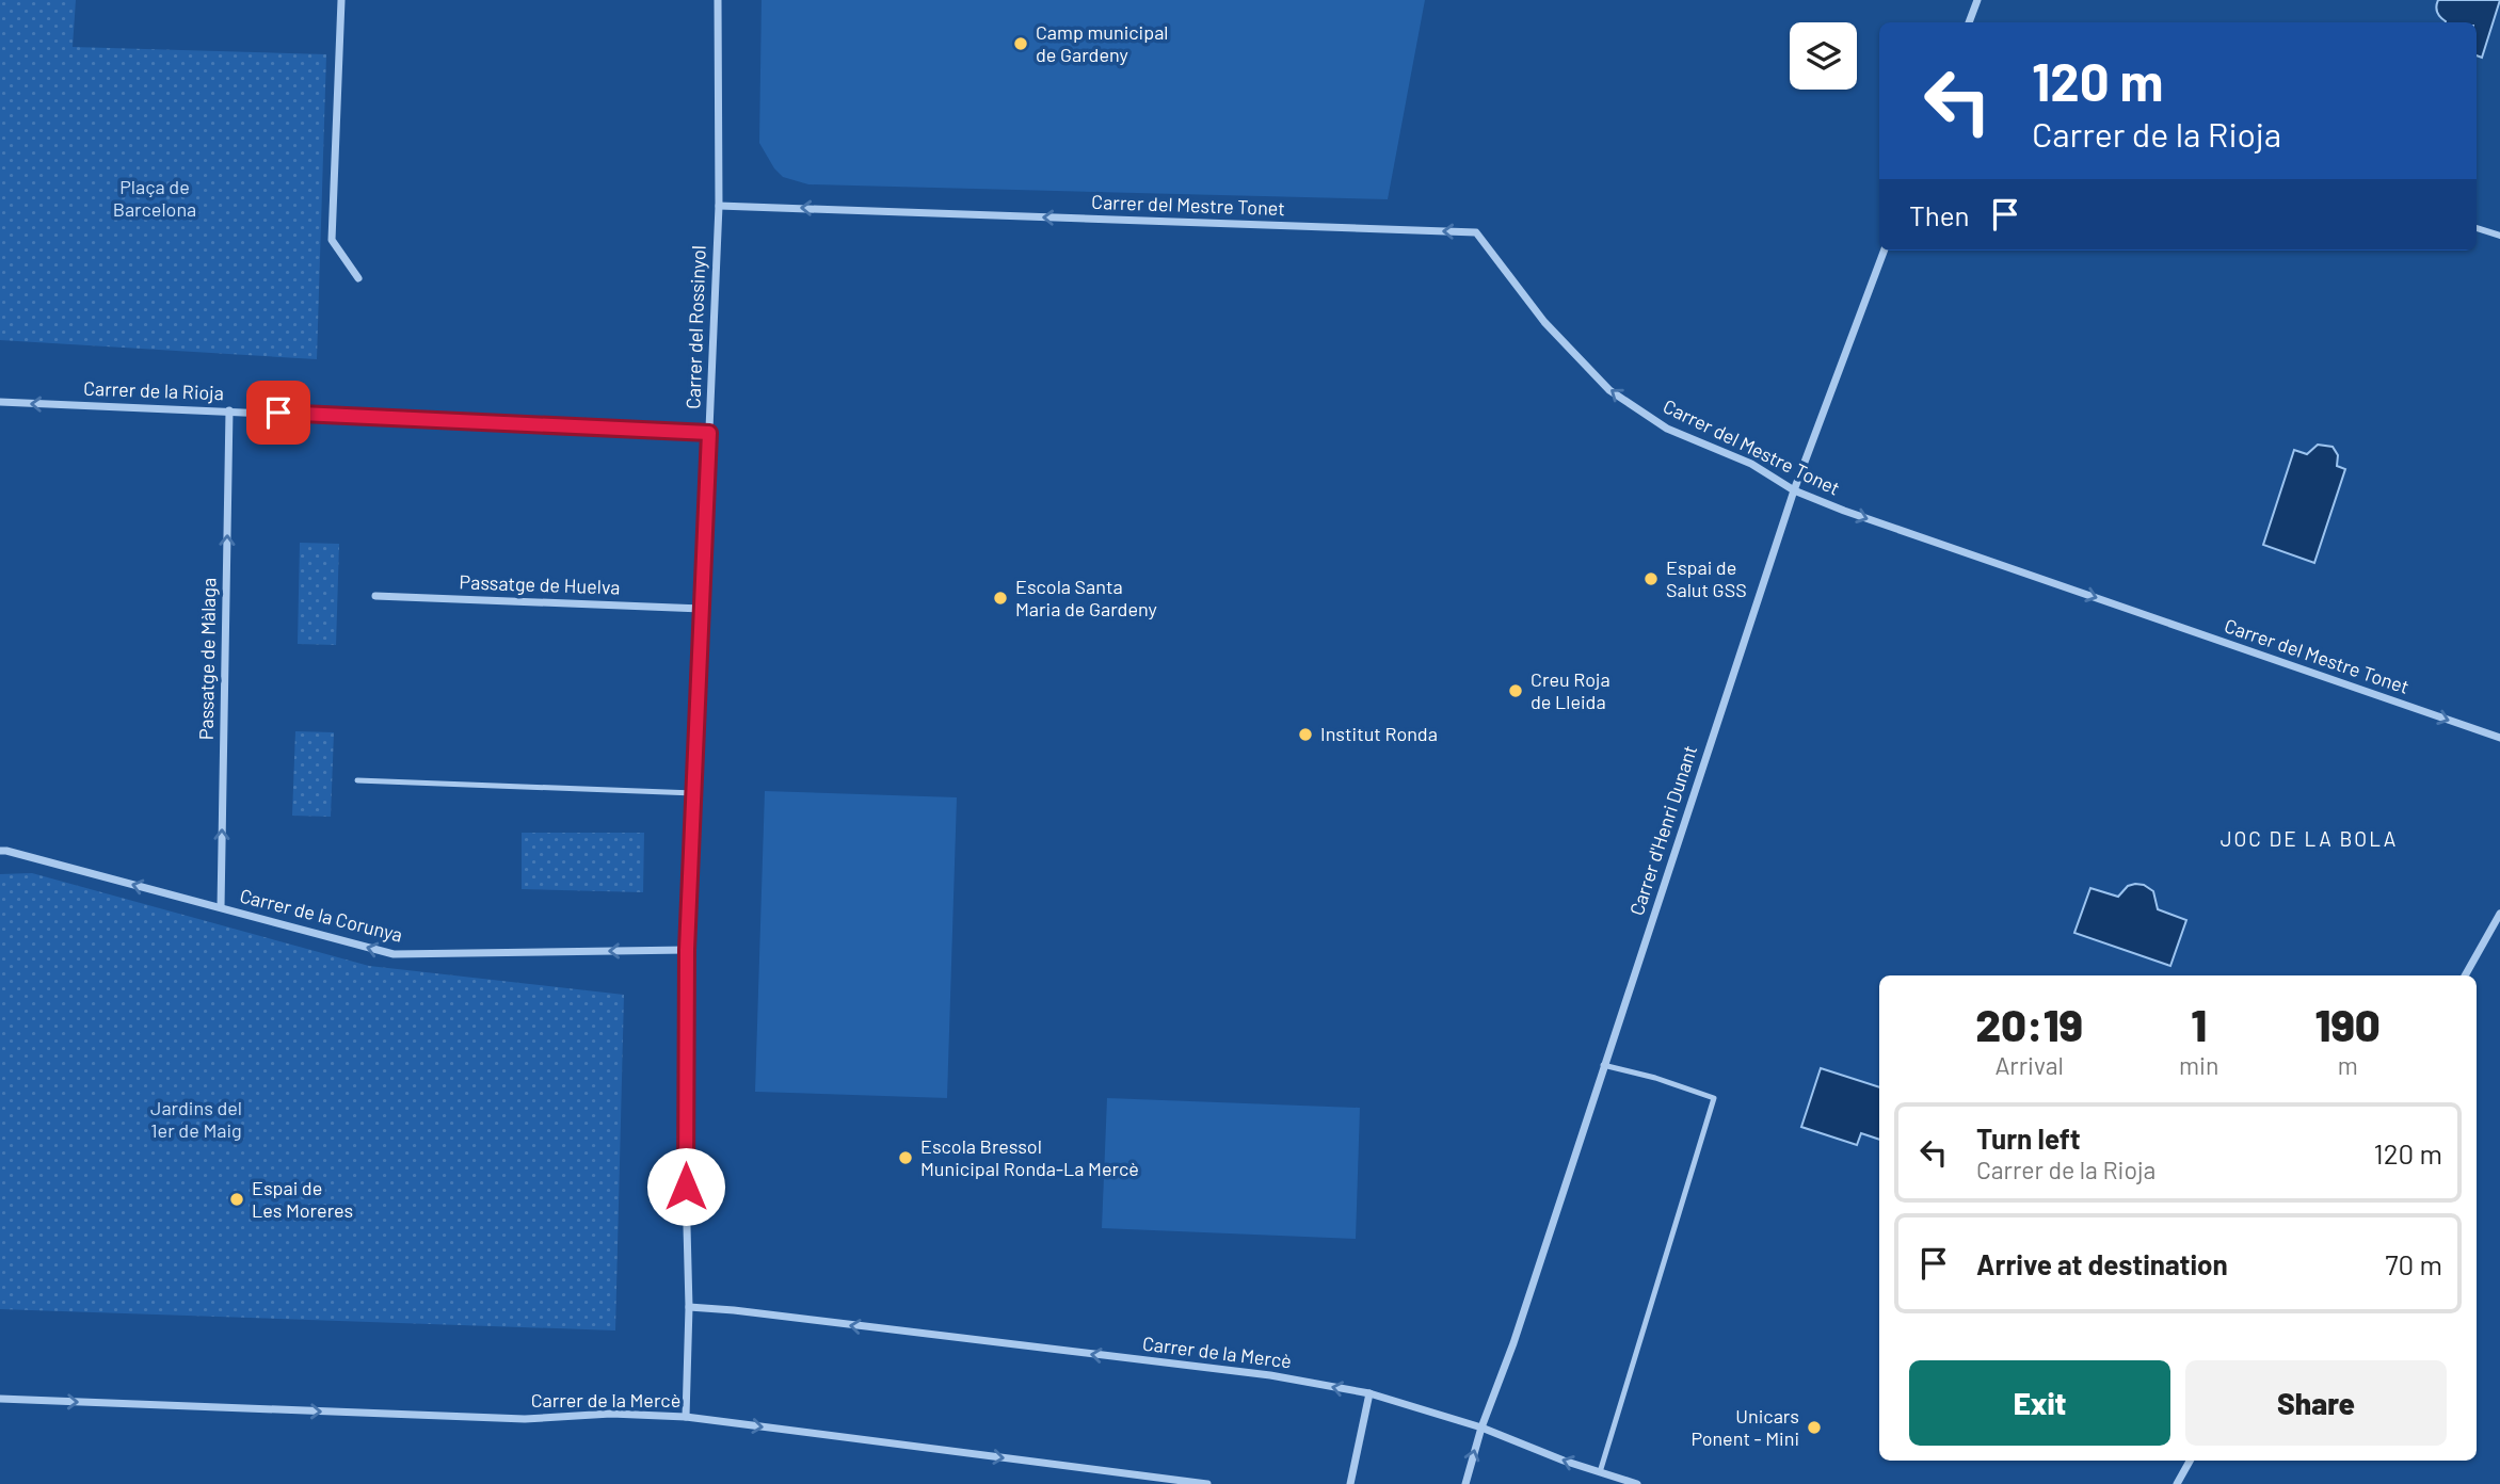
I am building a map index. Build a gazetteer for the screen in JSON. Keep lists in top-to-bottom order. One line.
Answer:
{"streets":{"street":["Carrer del Mestre Tonet","Carrer del Rossinyol","Carrer de la Rioja","Passatge de Huelva","Passatge de Màlaga","Carrer d'Henri Dunant","Carrer de la Corunya","Carrer de la Mercè"]},"crossings":[["Carrer del Mestre Tonet","Carrer del Rossinyol"],["Carrer del Mestre Tonet","Carrer d'Henri Dunant"],["Carrer del Rossinyol","Carrer de la Rioja"],["Carrer del Rossinyol","Passatge de Huelva"],["Carrer del Rossinyol","Carrer de la Corunya"],["Carrer del Rossinyol","Carrer de la Mercè"],["Carrer de la Rioja","Passatge de Màlaga"],["Passatge de Màlaga","Carrer de la Corunya"],["Carrer d'Henri Dunant","Carrer de la Mercè"]],"one_way":["Passatge de Màlaga","Carrer de la Corunya"],"districts":["JOC DE LA BOLA"],"parks":["Plaça de Barcelona","Jardins del 1er de Maig"],"places":["Camp municipal de Gardeny","Espai de Salut GSS","Escola Santa Maria de Gardeny","Creu Roja de Lleida","Institut Ronda","Escola Bressol Municipal Ronda-La Mercè","Espai de Les Moreres","Unicars Ponent - Mini"],"page":{"turn":["120 m","Carrer de la Rioja"],"then":"Then","eta":["20:19","Arrival","1","min","190","m"],"list":[{"name":"Turn left","note":"Carrer de la Rioja","value":"120 m"},{"name":"Arrive at destination","value":"70 m"}],"buttons":["Exit","Share"]}}
